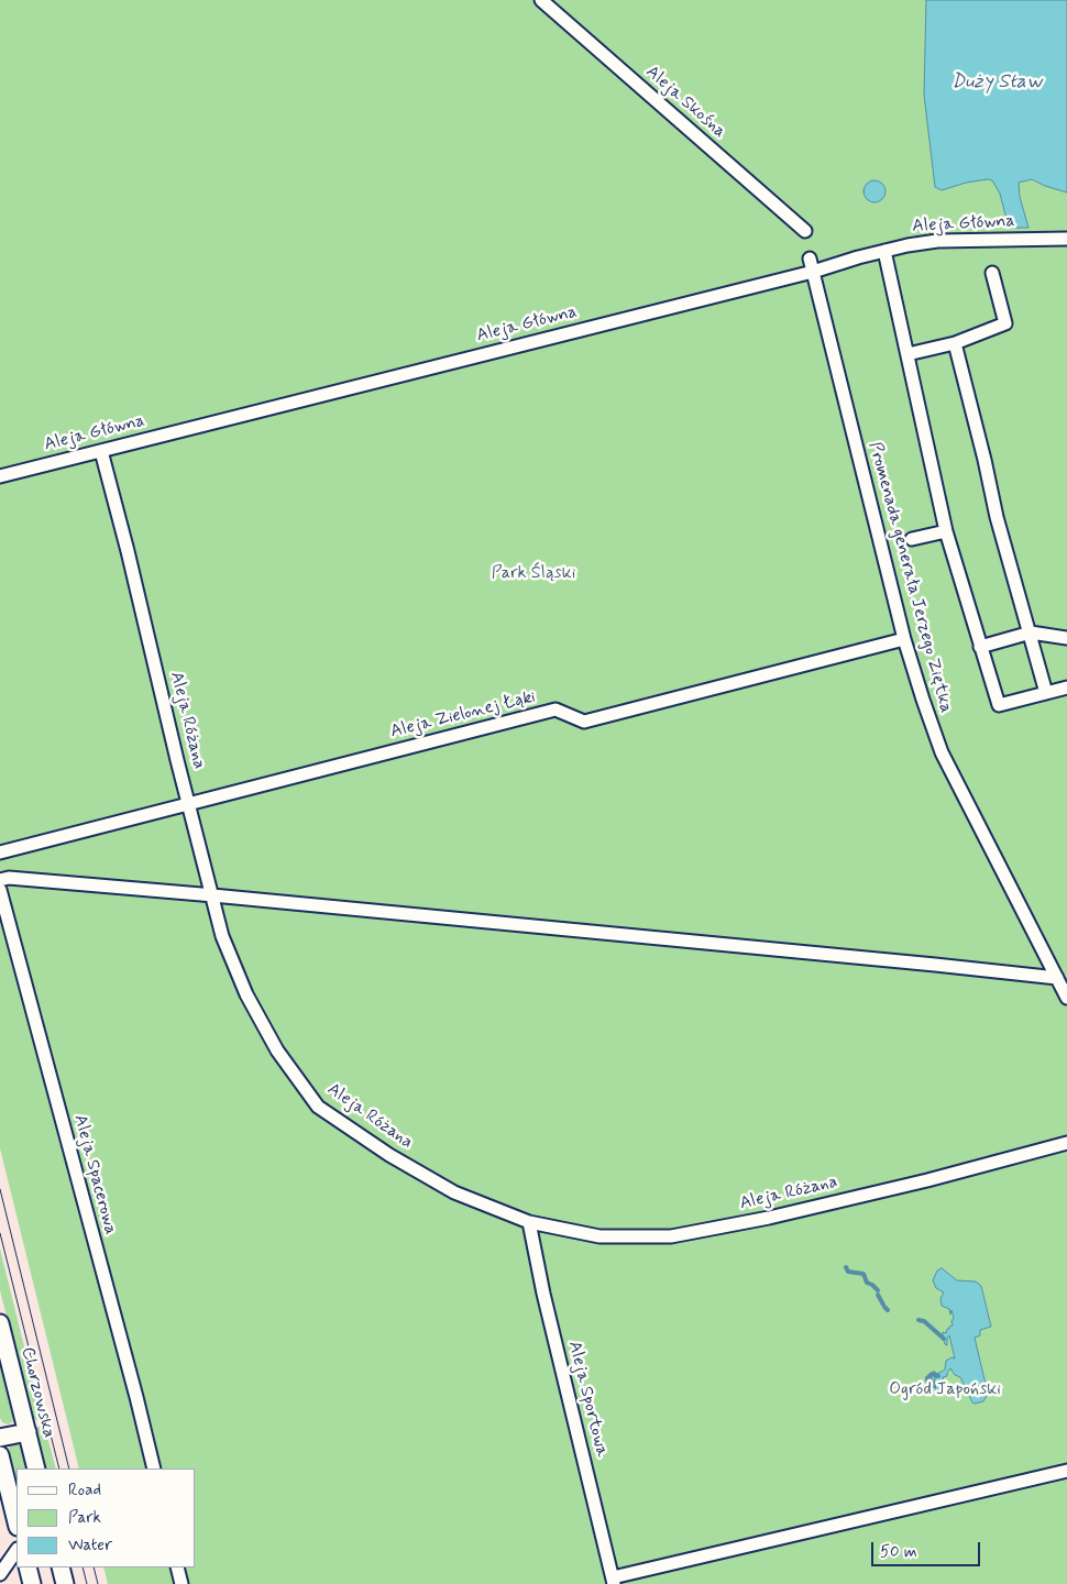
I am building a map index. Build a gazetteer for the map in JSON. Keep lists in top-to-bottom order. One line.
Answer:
{"streets":{"main road":["Chorzowska"],"street":["Aleja Skośna","Aleja Główna","Promenada generała Jerzego Ziętka","Aleja Zielonej Łąki","Aleja Różana","Aleja Spacerowa","Aleja Sportowa"]},"crossings":[["Aleja Główna","Promenada generała Jerzego Ziętka"],["Aleja Główna","Aleja Różana"],["Promenada generała Jerzego Ziętka","Aleja Zielonej Łąki"],["Aleja Zielonej Łąki","Aleja Różana"],["Aleja Różana","Aleja Sportowa"]],"water":["Duży Staw"],"parks":["Park Śląski","Ogród Japoński"],"legend":["Road","Park","Water"],"scale_bar":"50 m"}
